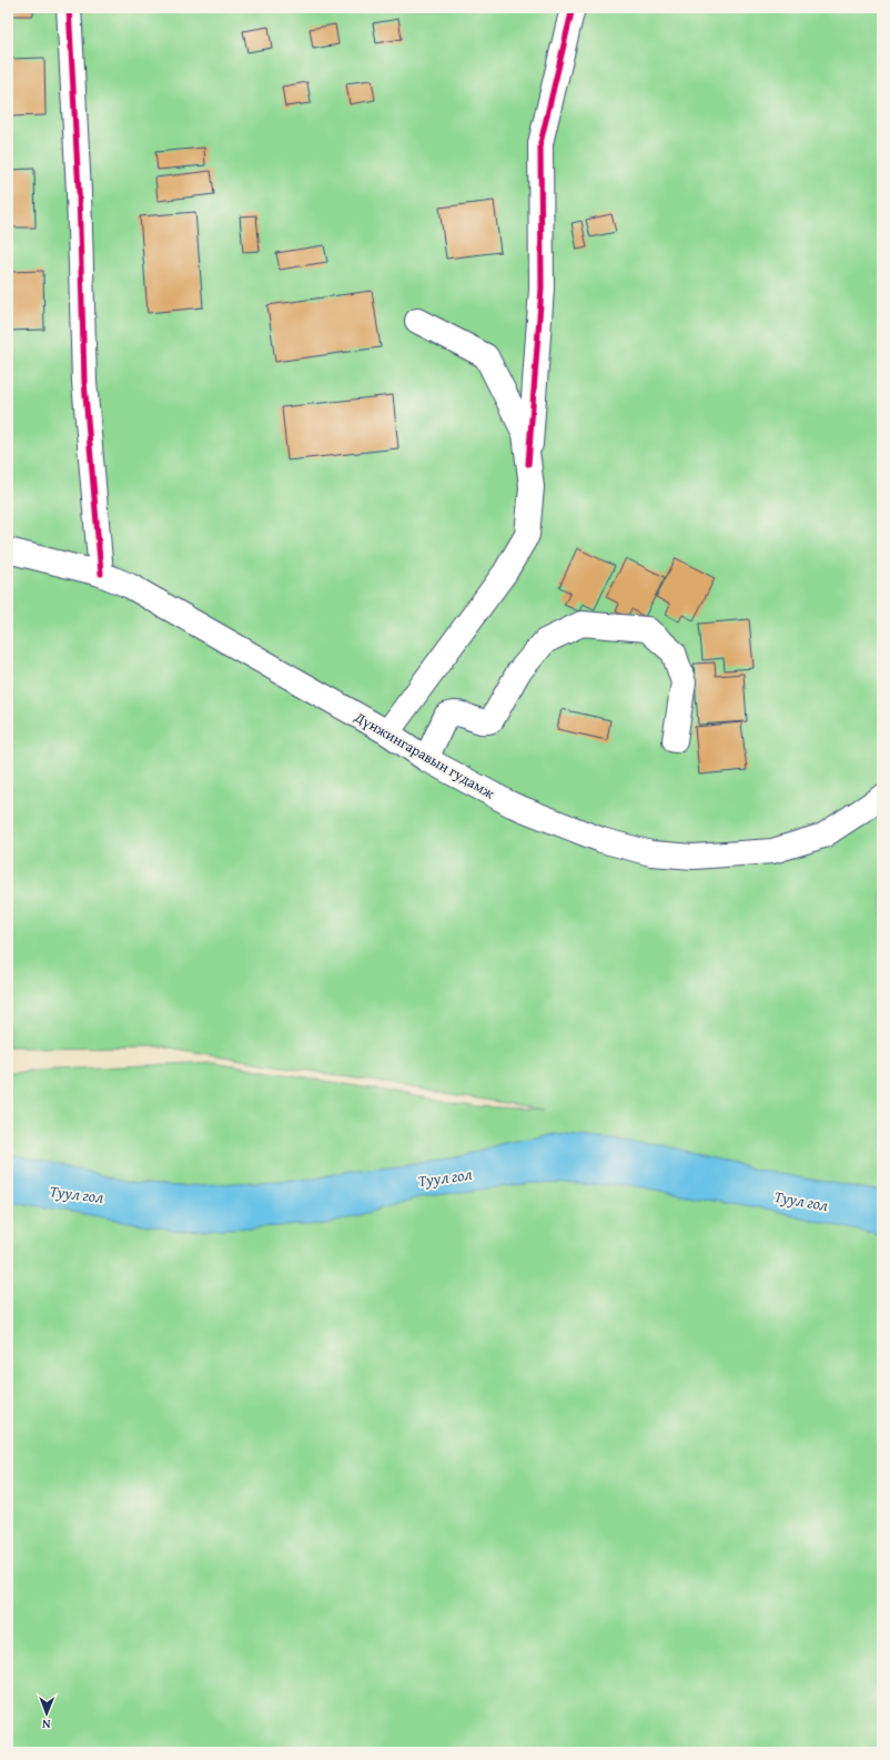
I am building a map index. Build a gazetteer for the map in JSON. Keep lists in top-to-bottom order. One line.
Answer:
{"streets":{"street":["Дүнжингаравын гудамж"]},"water":["Туул гол"],"north":"bottom"}
